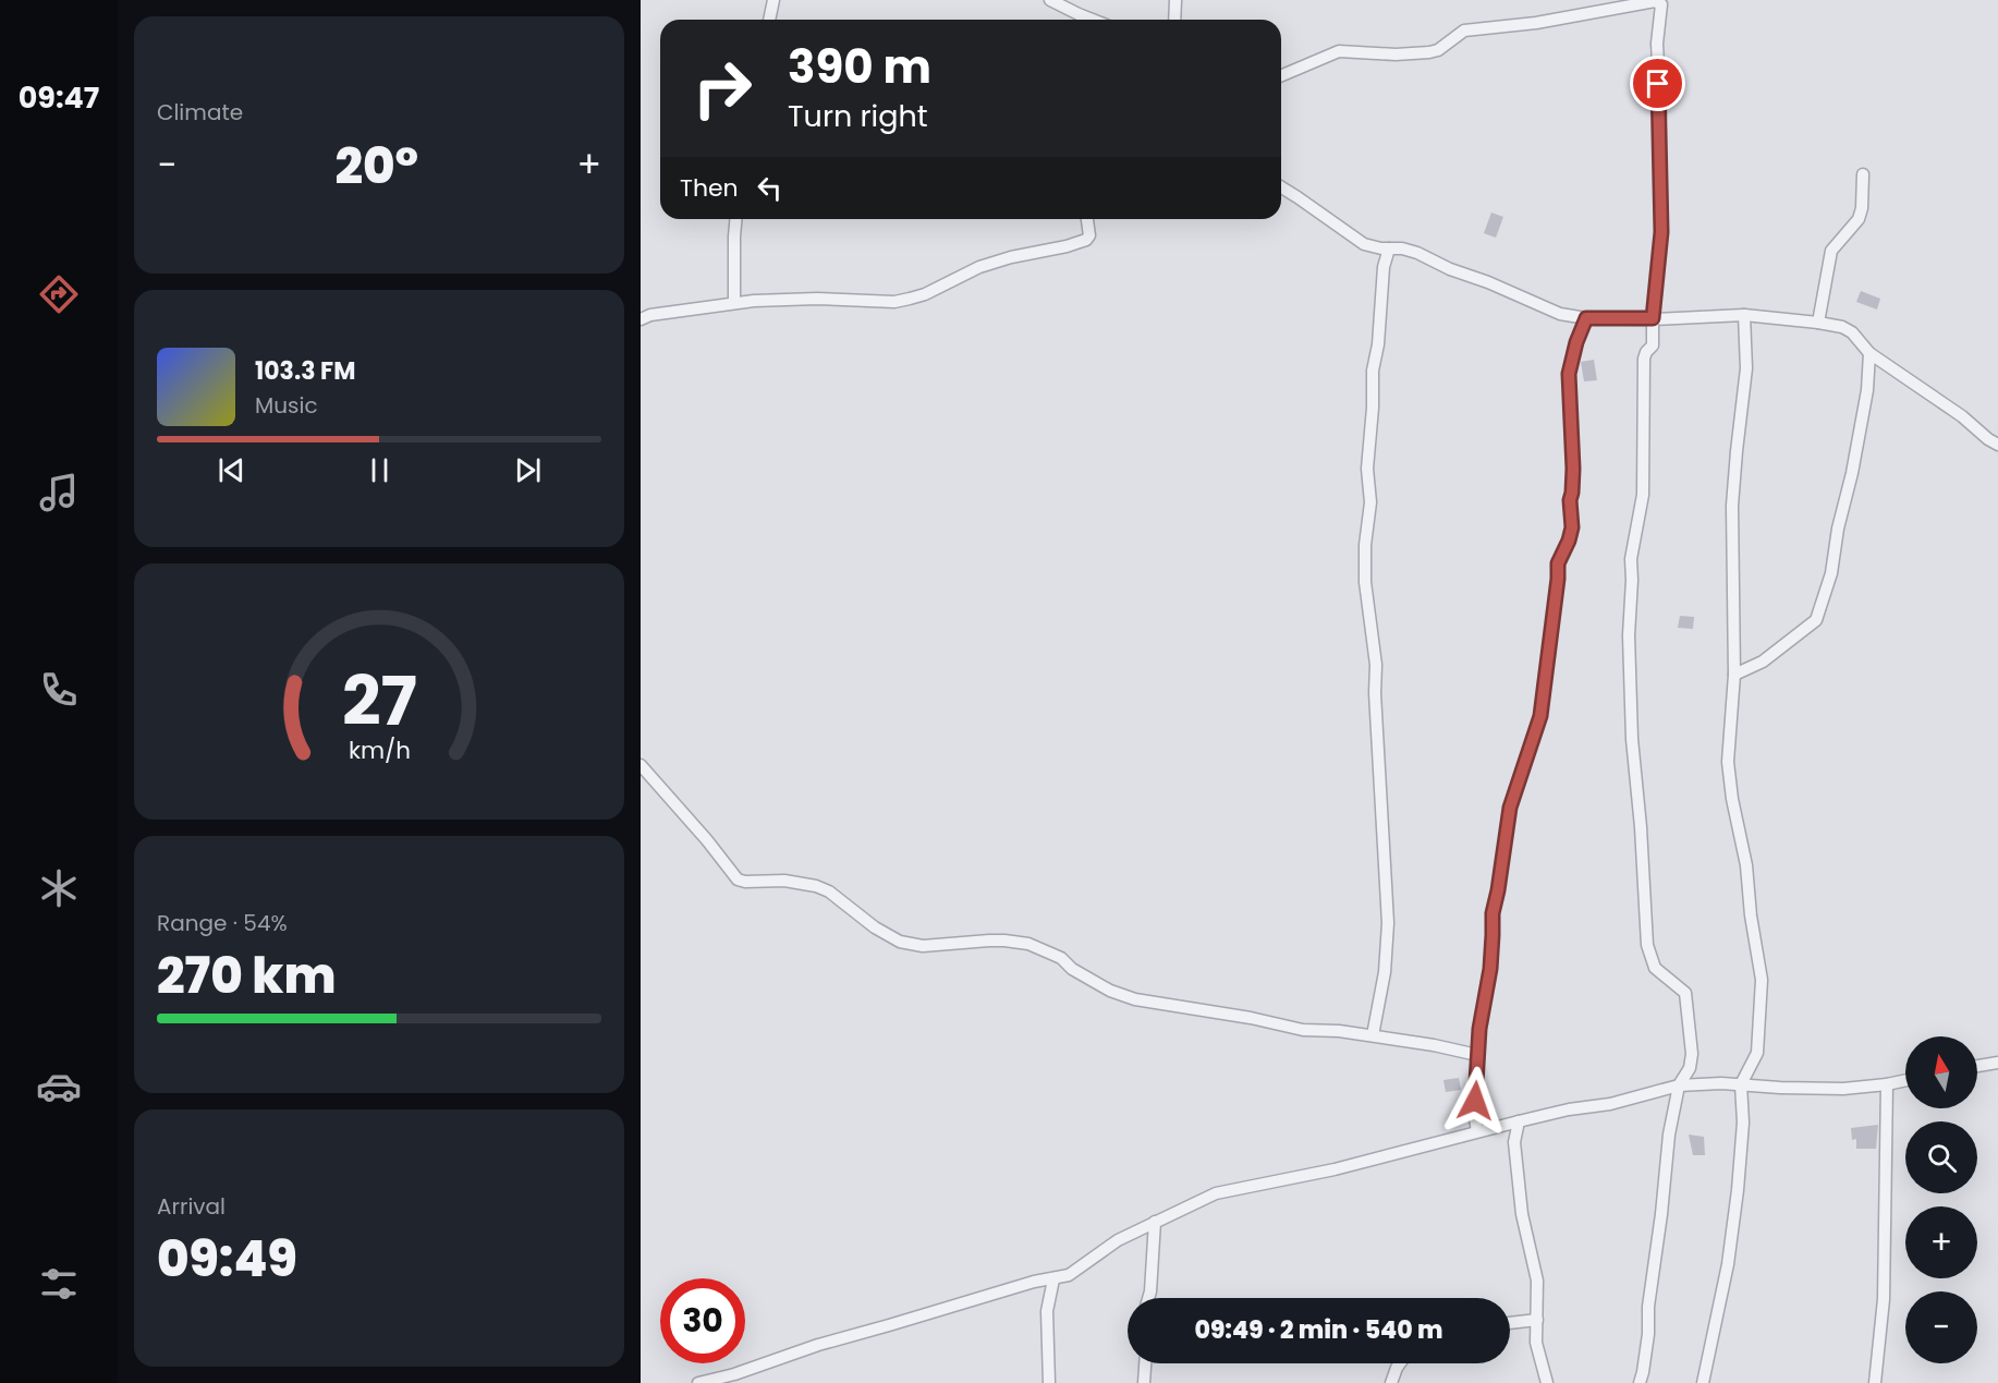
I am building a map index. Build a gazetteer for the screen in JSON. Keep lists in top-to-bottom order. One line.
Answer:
{"north":"top","page":{"tabs":"09:47","tile":["Climate",["Range · 54%","270 km"],["Arrival","09:49"]],"turn":["390 m","Turn right"],"heat":["−","20°","+"],"then":"Then","song":["103.3 FM","Music"],"map_buttons":["+","−"],"limit":"30","trip":"09:49 · 2 min · 540 m","gauge":["27","km/h"]}}
